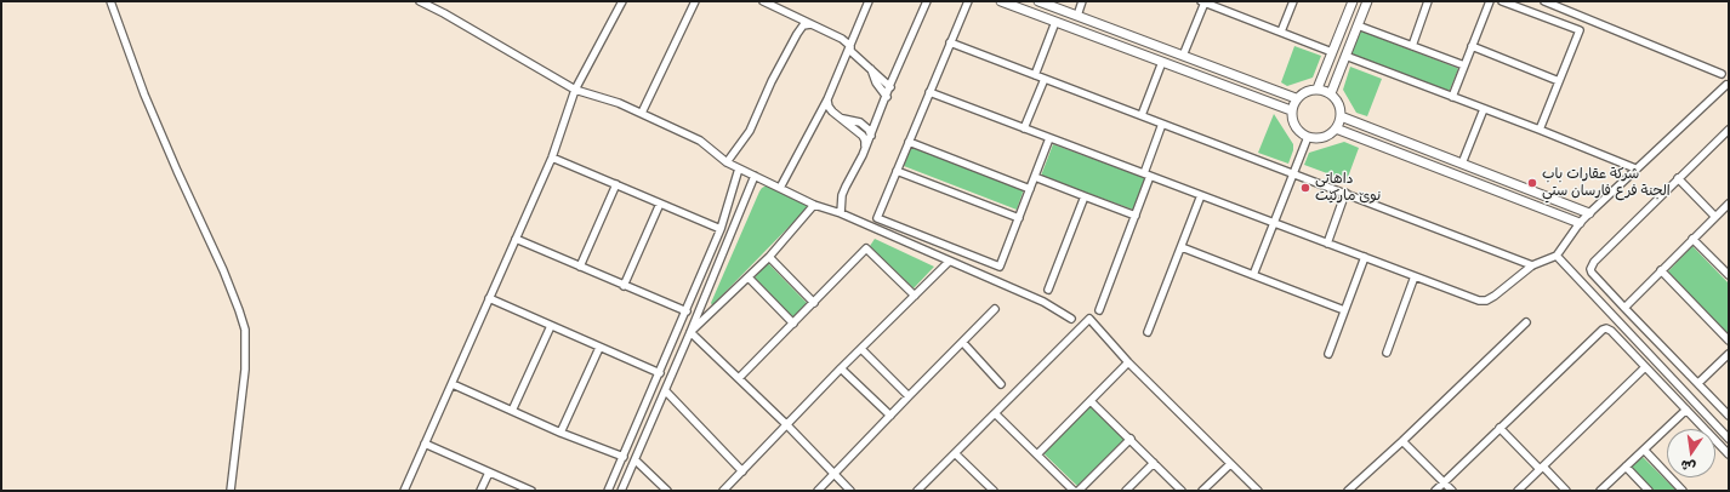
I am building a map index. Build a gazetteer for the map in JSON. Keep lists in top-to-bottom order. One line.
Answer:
{"places":["شرکة عقارات باب الجنة فرع فارسان ستي","داهاتی نوێ مارکێت"],"north":"bottom"}
